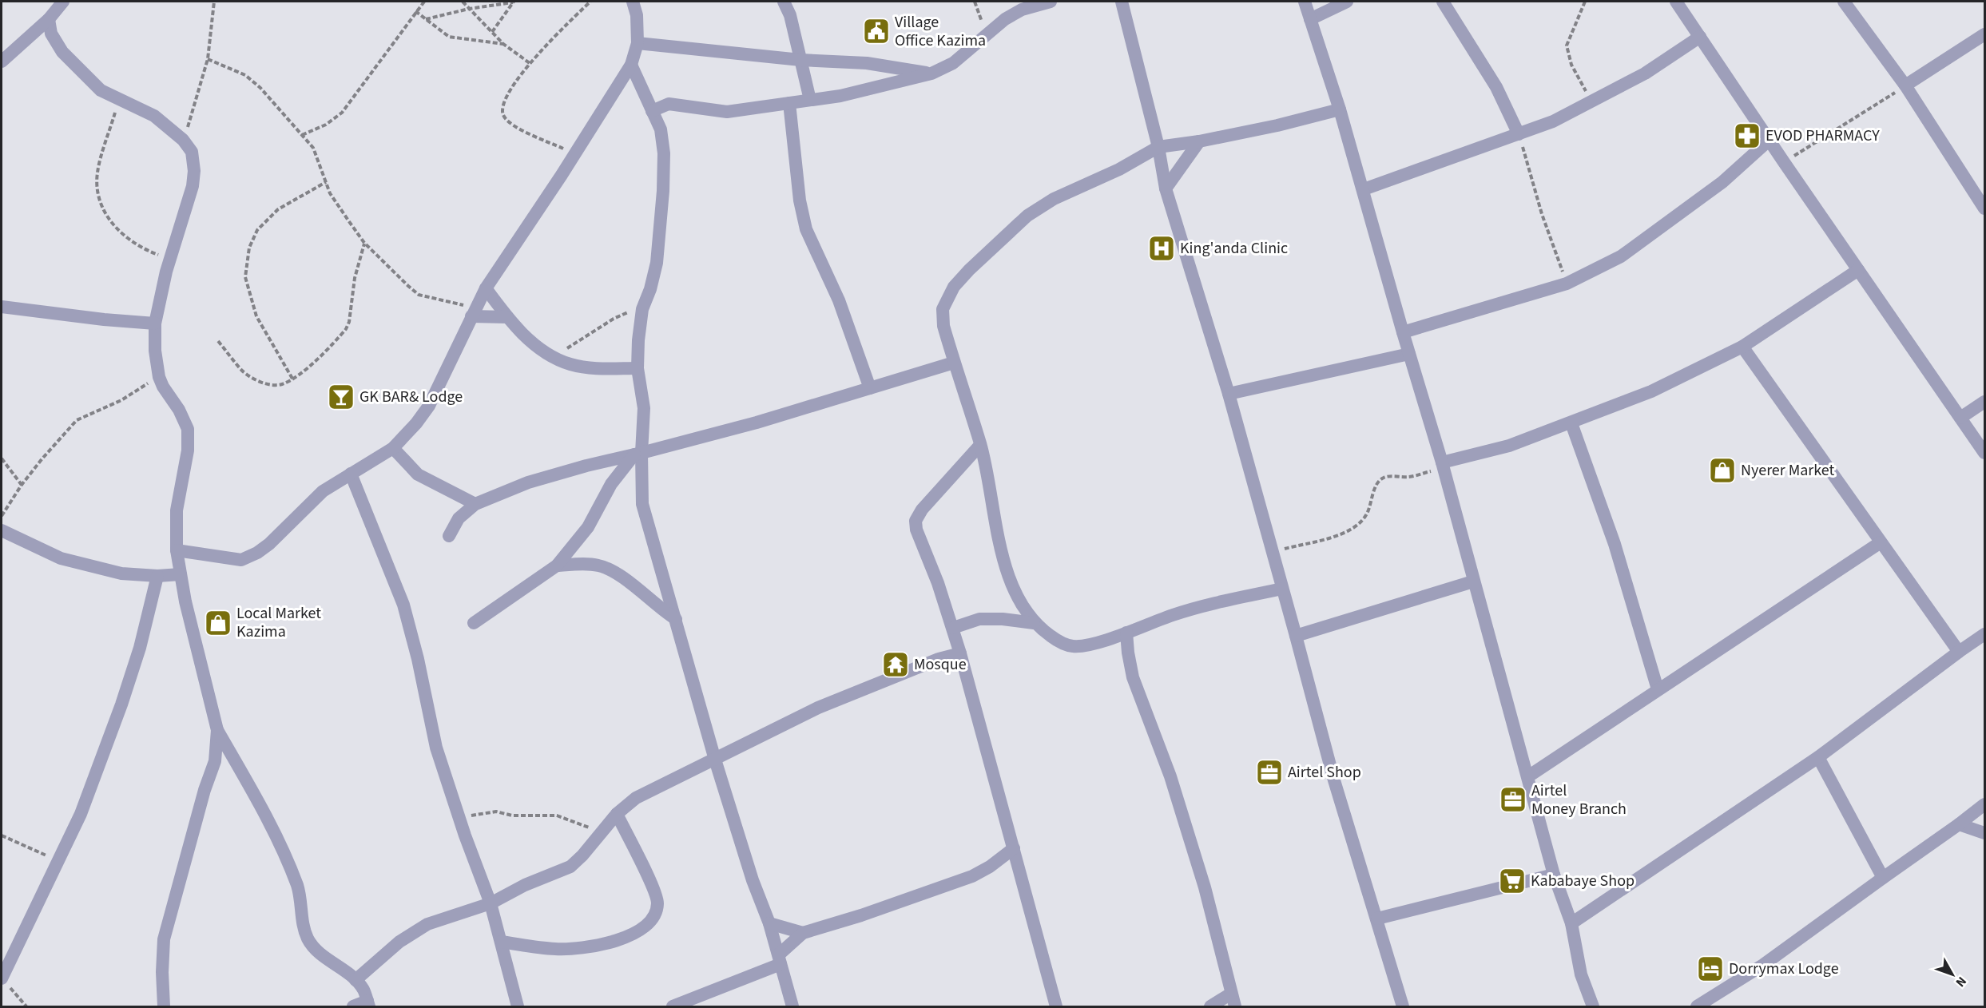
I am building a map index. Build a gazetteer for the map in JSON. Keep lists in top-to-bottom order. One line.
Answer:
{"places":{"public building":["Village Office Kazima"],"pharmacy":["EVOD PHARMACY"],"hospital":["King'anda Clinic"],"bar":["GK BAR& Lodge"],"shop":["Nyerer Market","Local Market Kazima"],"temple":["Mosque"],"office":["Airtel Shop","Airtel Money Branch"],"supermarket":["Kababaye Shop"],"hotel":["Dorrymax Lodge"]},"north":"bottom right"}
